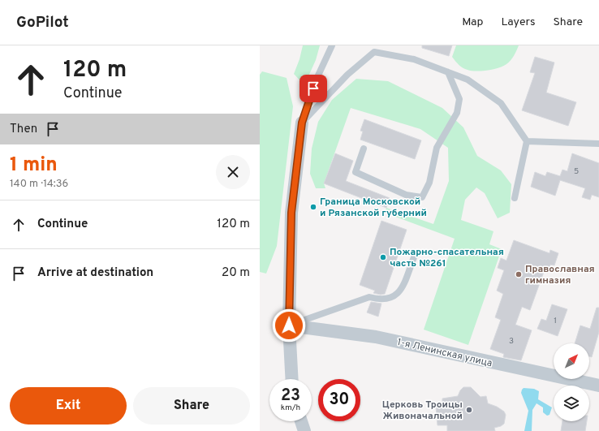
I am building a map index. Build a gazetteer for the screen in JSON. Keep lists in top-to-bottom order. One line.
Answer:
{"streets":{"street":["1-я Ленинская улица"]},"places":["Граница Московской и Рязанской губерний","Пожарно-спасательная часть №261","Православная гимназия","Церковь Троицы Живоначальной"],"house_numbers":["5","1","3"],"north":"top right","page":{"header":"GoPilot","nav":["Map","Layers","Share"],"turn":["120 m","Continue"],"then":"Then","heading":["1 min","140 m · 14:36"],"list":[{"name":"Continue","value":"120 m"},{"name":"Arrive at destination","value":"20 m"}],"speed":"23 km/h","limit":"30","buttons":["Exit","Share"]}}
